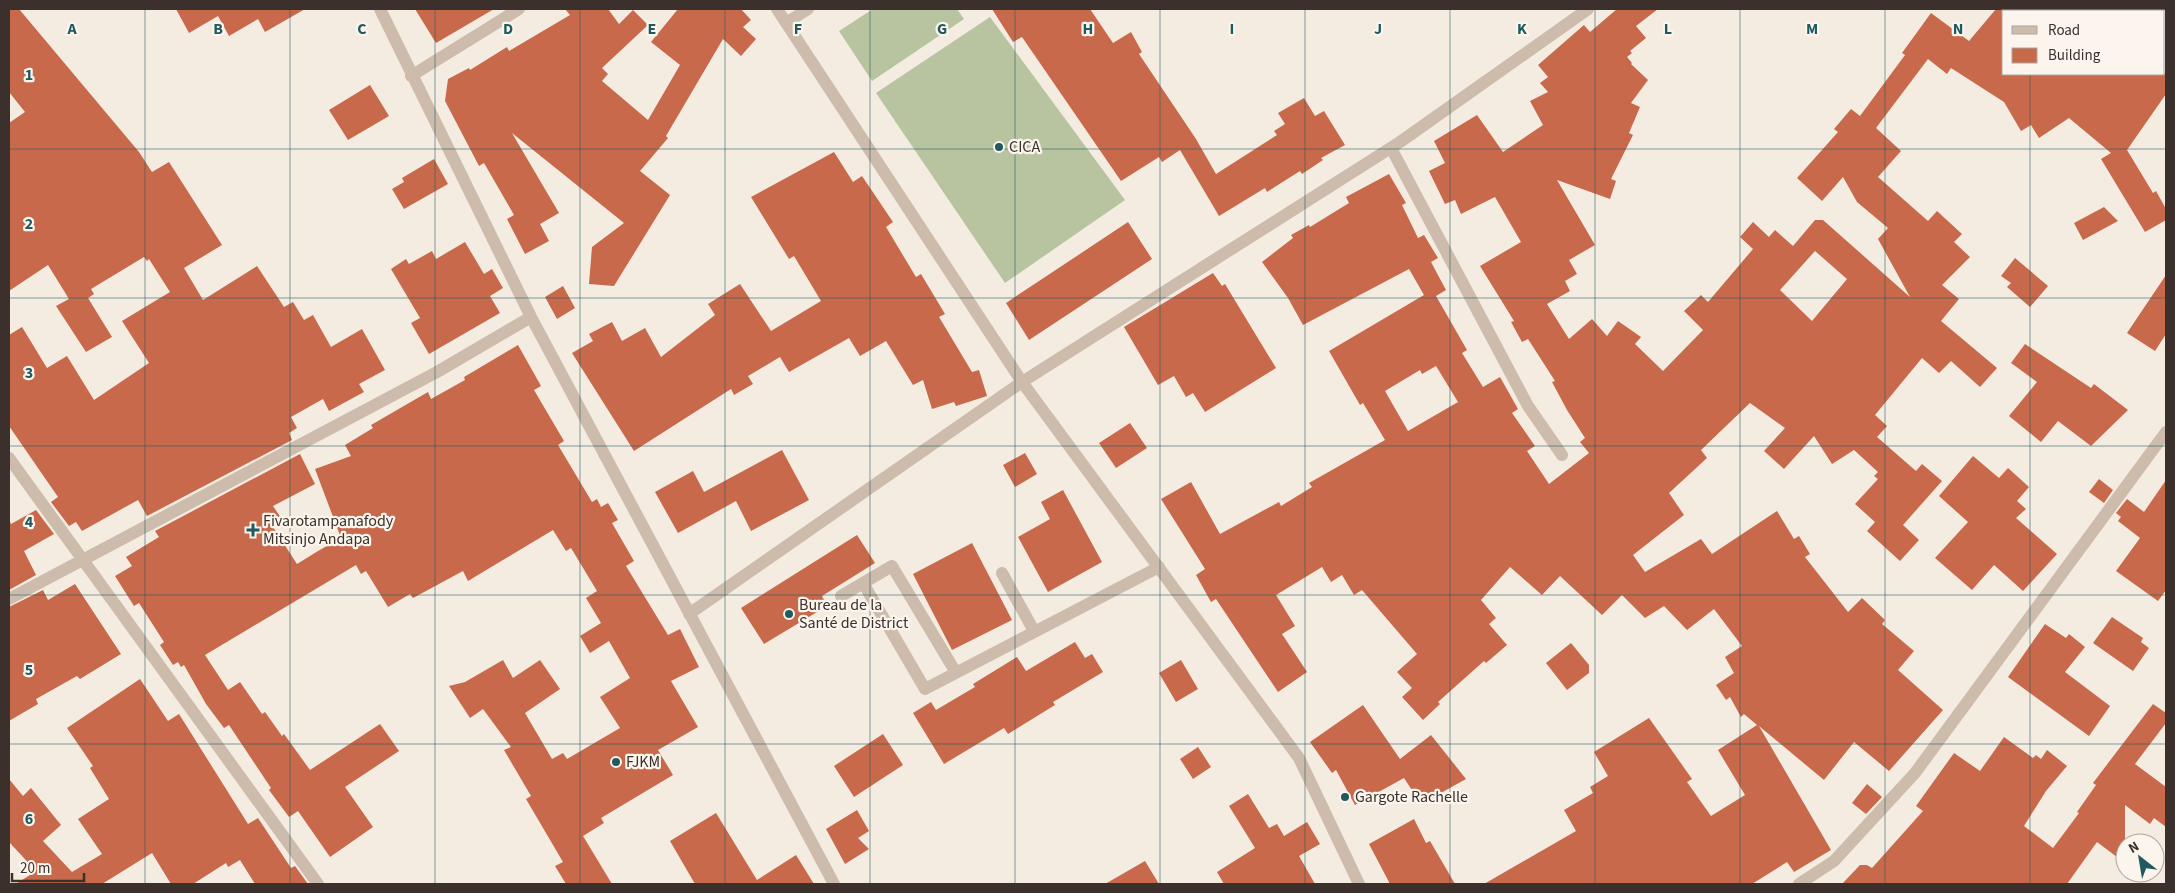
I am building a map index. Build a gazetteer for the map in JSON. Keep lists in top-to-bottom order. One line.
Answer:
{"places":{"other":["CICA","Bureau de la Santé de District","FJKM","Gargote Rachelle"],"health":["Fivarotampanafody Mitsinjo Andapa"]},"legend":["Road","Building"],"scale_bar":"20 m","north":"top left","grid":{"columns":["A","B","C","D","E","F","G","H","I","J","K","L","M","N"],"rows":["1","2","3","4","5","6"]}}
